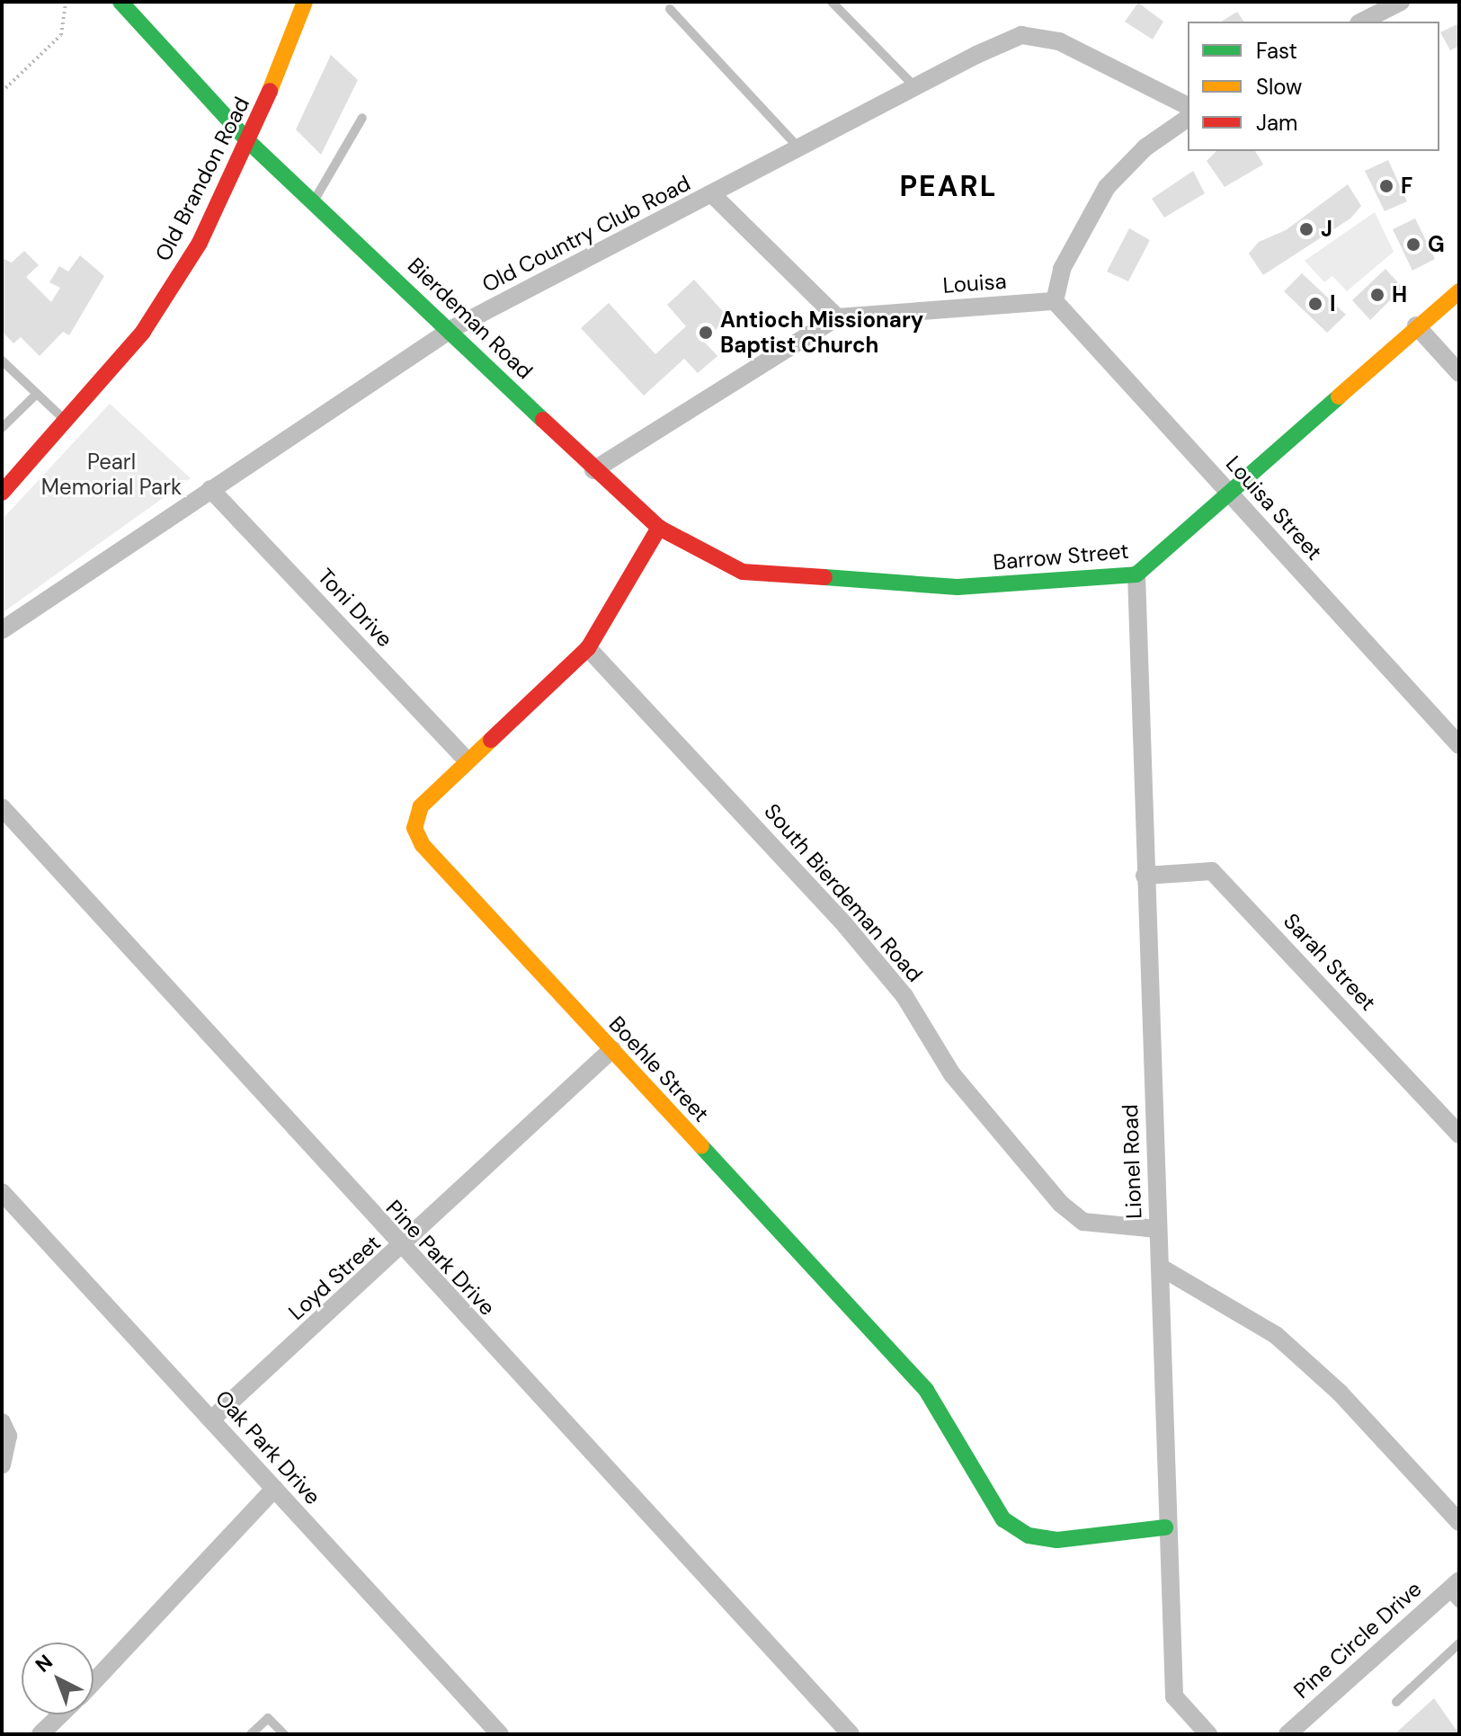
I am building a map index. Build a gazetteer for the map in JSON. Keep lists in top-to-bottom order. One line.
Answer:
{"streets":{"street":["Old Brandon Road","Old Country Club Road","Louisa","Bierdeman Road","Louisa Street","Barrow Street","Toni Drive","South Bierdeman Road","Sarah Street","Boehle Street","Lionel Road","Pine Park Drive","Loyd Street","Oak Park Drive","Pine Circle Drive"]},"crossings":[["Old Brandon Road","Bierdeman Road"],["Old Country Club Road","Bierdeman Road"],["Old Country Club Road","Toni Drive"],["Louisa","Louisa Street"],["Bierdeman Road","Barrow Street"],["Bierdeman Road","Boehle Street"],["Louisa Street","Barrow Street"],["Barrow Street","Boehle Street"],["Barrow Street","Lionel Road"],["Toni Drive","Boehle Street"],["South Bierdeman Road","Boehle Street"],["South Bierdeman Road","Lionel Road"],["Sarah Street","Lionel Road"],["Boehle Street","Lionel Road"],["Boehle Street","Loyd Street"],["Pine Park Drive","Loyd Street"],["Loyd Street","Oak Park Drive"]],"districts":["PEARL"],"parks":["Pearl Memorial Park"],"places":["F","J","G","H","I","Antioch Missionary Baptist Church"],"legend":["Fast","Slow","Jam"],"north":"top left"}
